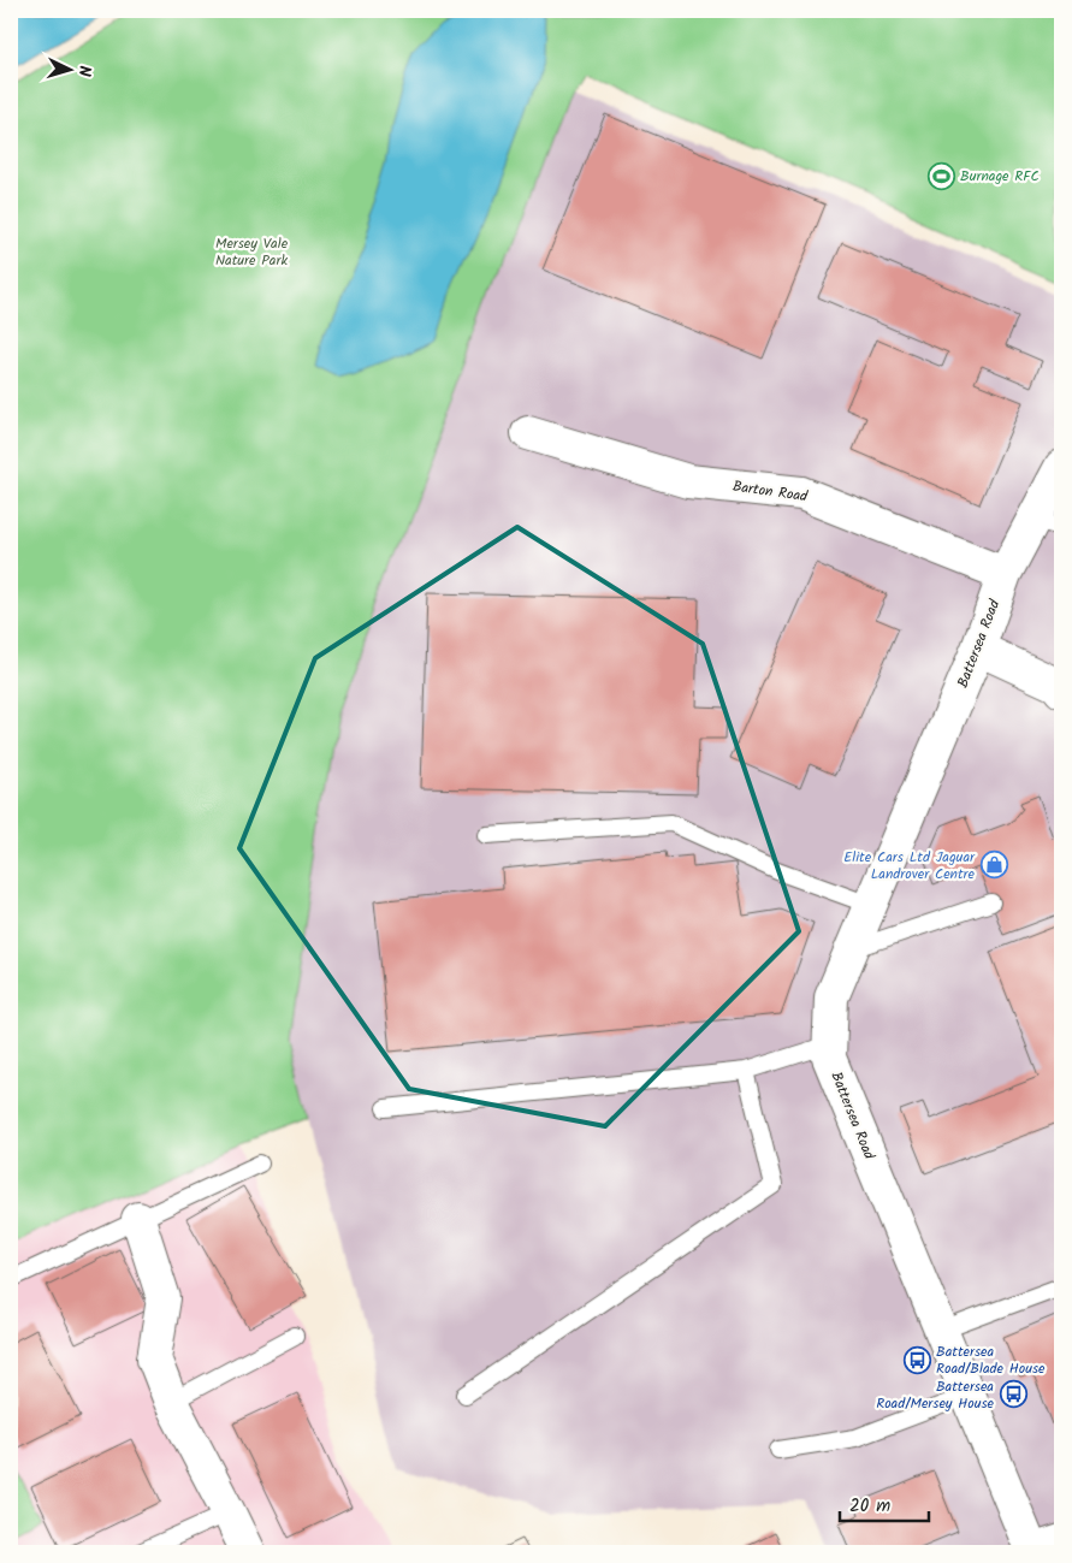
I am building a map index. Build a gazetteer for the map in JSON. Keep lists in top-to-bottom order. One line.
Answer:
{"streets":{"street":["Barton Road","Battersea Road"]},"crossings":[["Barton Road","Battersea Road"]],"parks":["Mersey Vale Nature Park"],"places":{"sports":["Burnage RFC"],"shop":["Elite Cars Ltd Jaguar Landrover Centre"],"bus stop":["Battersea Road/Blade House","Battersea Road/Mersey House"]},"scale_bar":"20 m","north":"right"}
